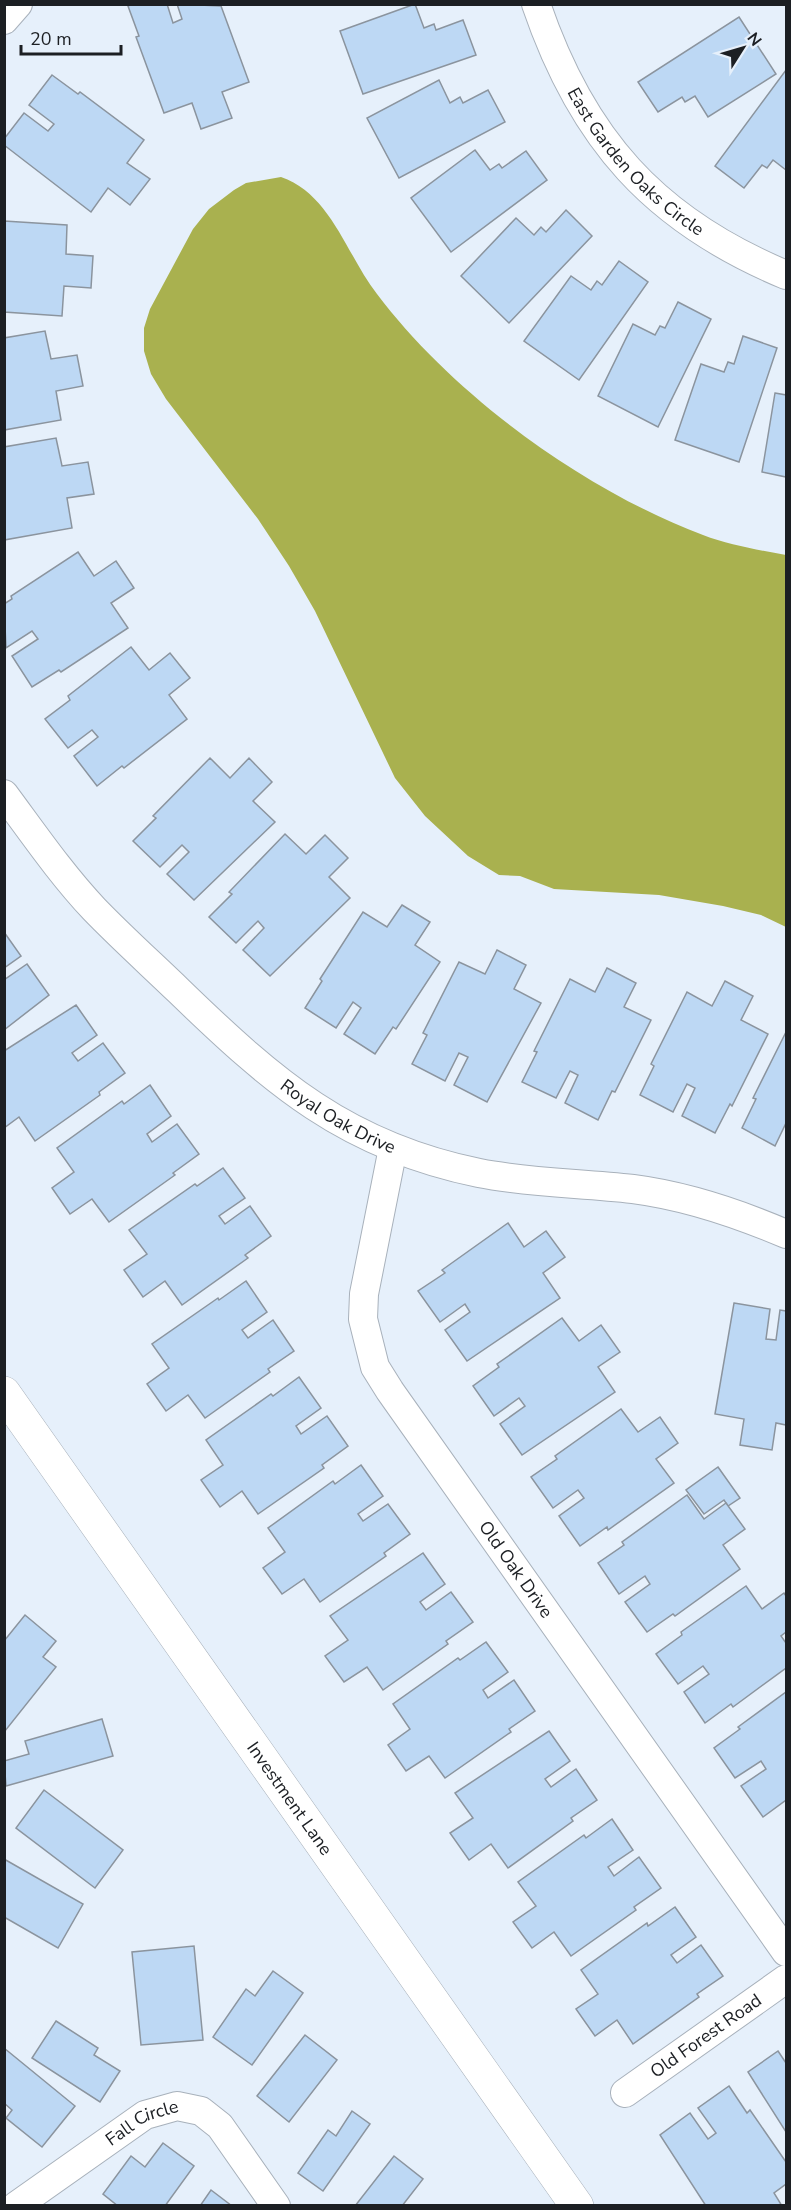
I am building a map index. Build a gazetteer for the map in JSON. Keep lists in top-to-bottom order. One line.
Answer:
{"streets":{"street":["East Garden Oaks Circle","Royal Oak Drive","Old Oak Drive","Investment Lane","Old Forest Road","Fall Circle"]},"crossings":[["Royal Oak Drive","Old Oak Drive"]],"scale_bar":"20 m","north":"top right"}
